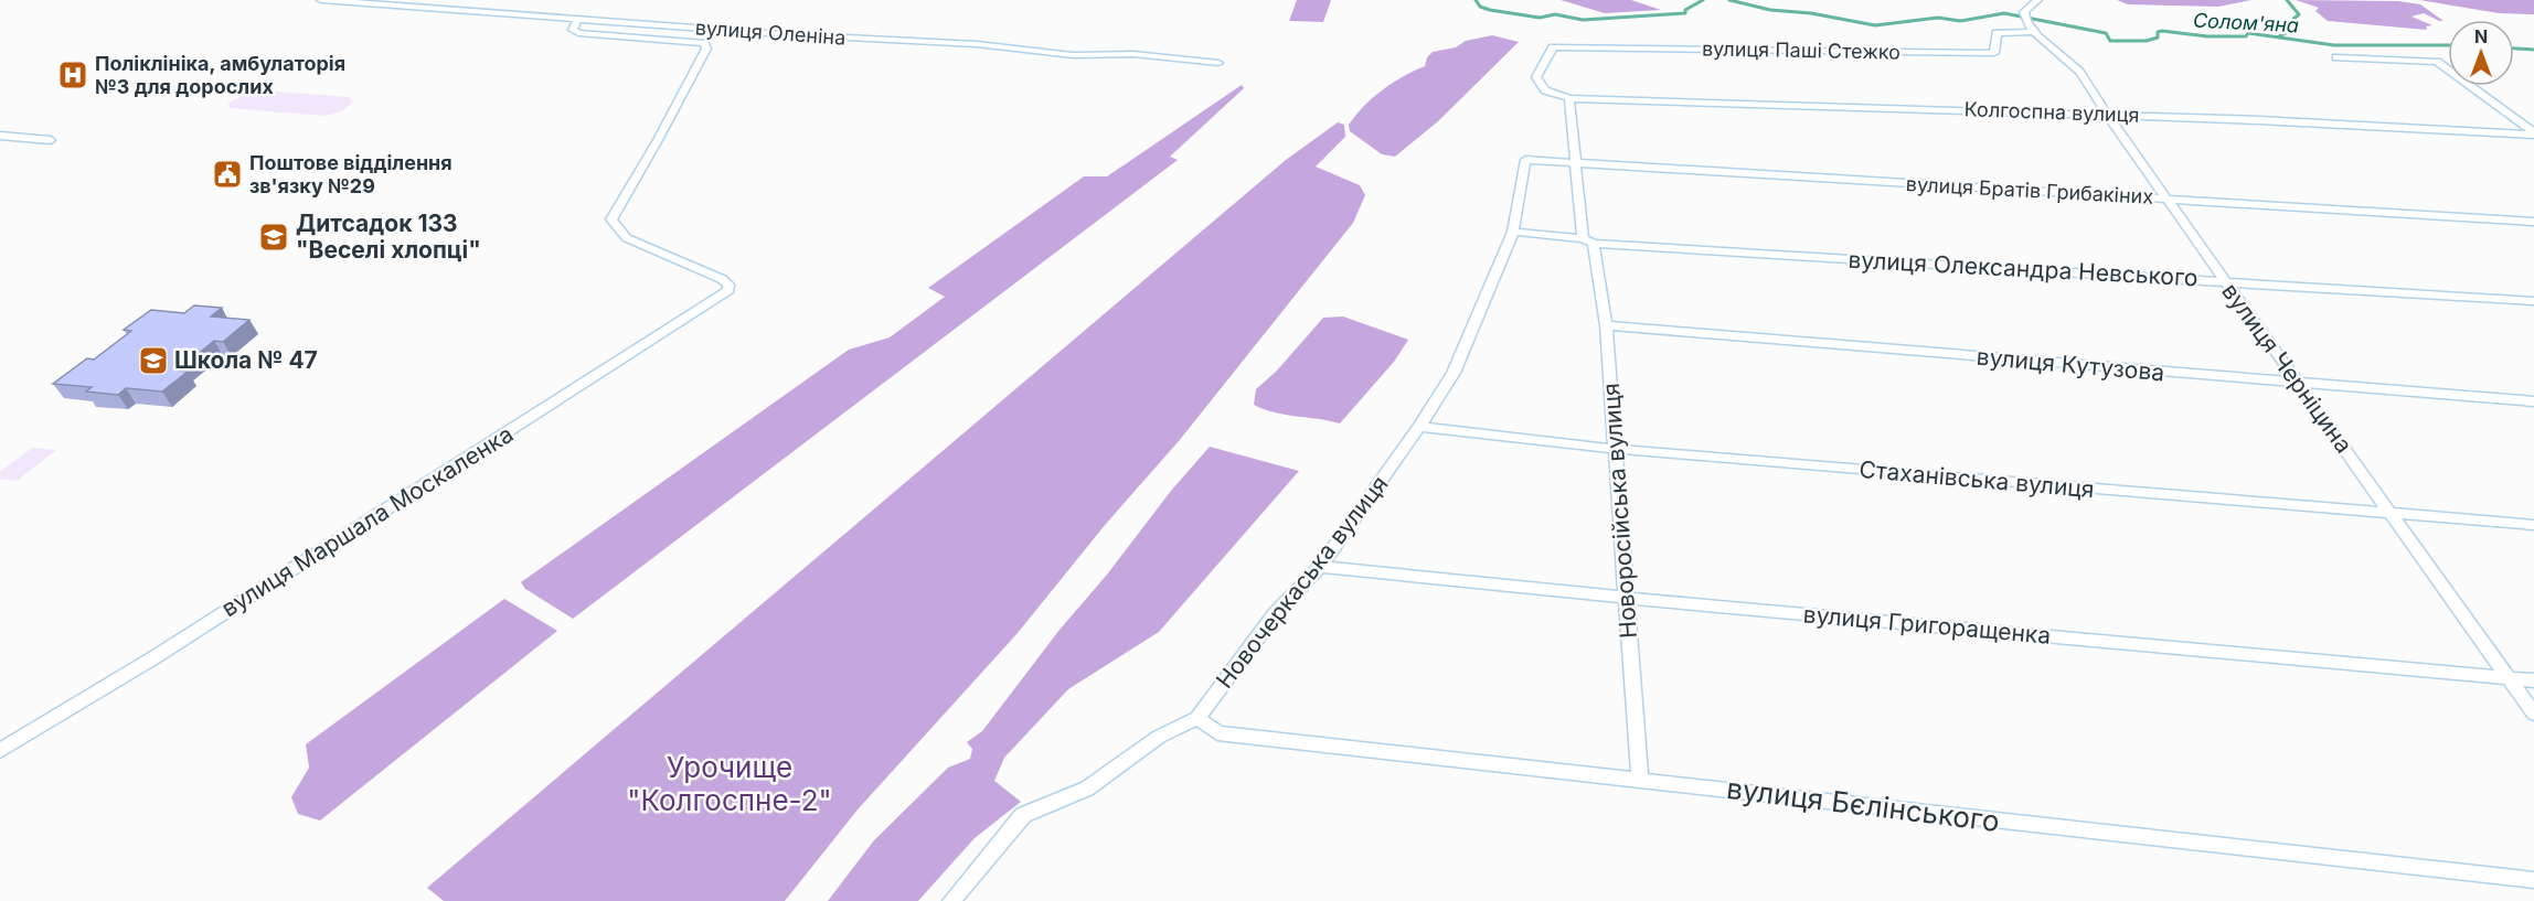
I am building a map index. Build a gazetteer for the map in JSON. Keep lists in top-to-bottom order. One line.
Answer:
{"streets":{"street":["вулиця Оленіна","вулиця Паші Стежко","Колгоспна вулиця","вулиця Братів Грибакіних","вулиця Олександра Невського","вулиця Кутузова","вулиця Черніцина","Стаханівська вулиця","Новоросійська вулиця","вулиця Маршала Москаленка","Новочеркаська вулиця","вулиця Григоращенка","вулиця Бєлінського"]},"crossings":[["вулиця Оленіна","вулиця Маршала Москаленка"],["вулиця Паші Стежко","Колгоспна вулиця"],["вулиця Паші Стежко","вулиця Черніцина"],["вулиця Паші Стежко","Новоросійська вулиця"],["Колгоспна вулиця","вулиця Черніцина"],["Колгоспна вулиця","Новоросійська вулиця"],["вулиця Братів Грибакіних","вулиця Черніцина"],["вулиця Братів Грибакіних","Новоросійська вулиця"],["вулиця Братів Грибакіних","Новочеркаська вулиця"],["вулиця Олександра Невського","вулиця Черніцина"],["вулиця Олександра Невського","Новоросійська вулиця"],["вулиця Олександра Невського","Новочеркаська вулиця"],["вулиця Кутузова","вулиця Черніцина"],["вулиця Кутузова","Новоросійська вулиця"],["вулиця Черніцина","Стаханівська вулиця"],["вулиця Черніцина","вулиця Григоращенка"],["Стаханівська вулиця","Новоросійська вулиця"],["Стаханівська вулиця","Новочеркаська вулиця"],["Новоросійська вулиця","вулиця Григоращенка"],["Новоросійська вулиця","вулиця Бєлінського"],["Новочеркаська вулиця","вулиця Григоращенка"],["Новочеркаська вулиця","вулиця Бєлінського"]],"water":["Солом'яна"],"parks":["Урочище \"Колгоспне-2\""],"places":{"hospital":["Поліклініка, амбулаторія №3 для дорослих"],"public building":["Поштове відділення зв'язку №29"],"school or university":["Дитсадок 133 \"Веселі хлопці\"","Школа № 47"]},"north":"top"}
